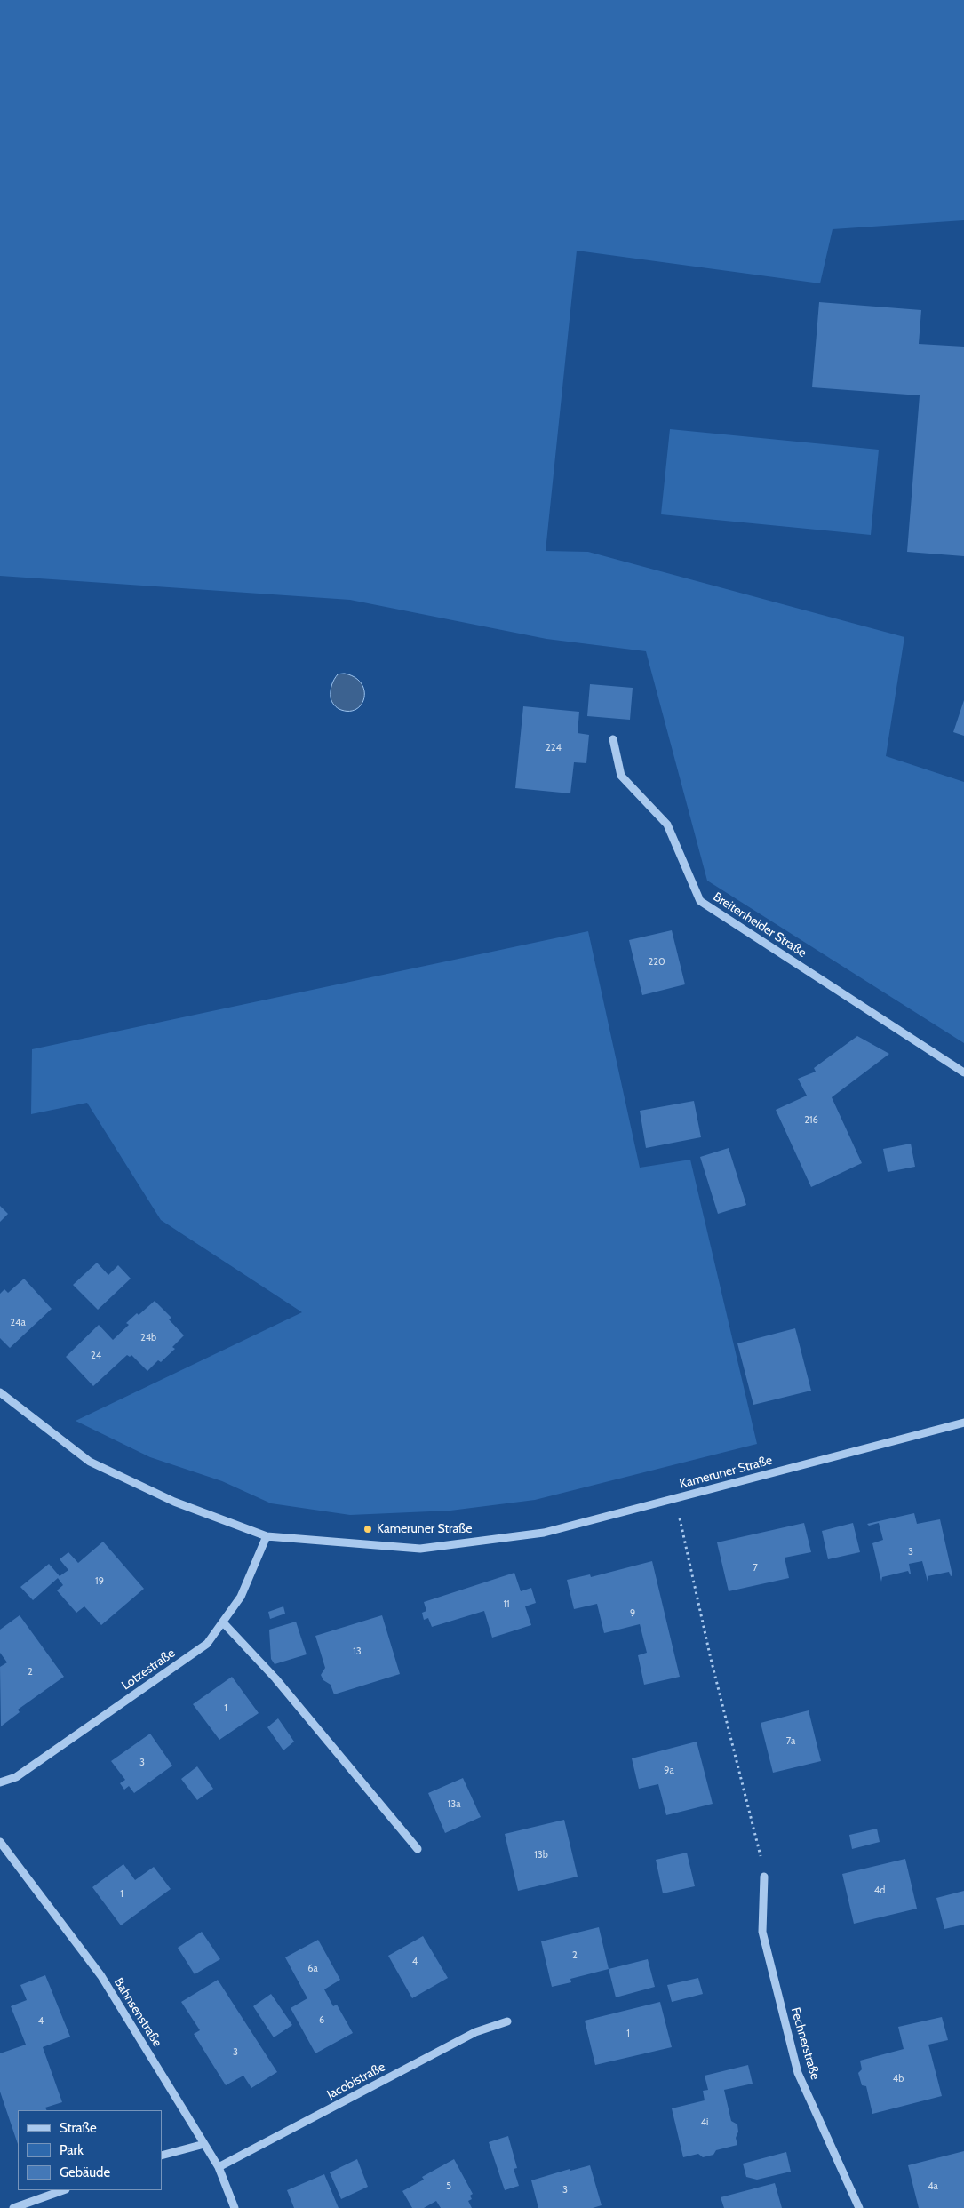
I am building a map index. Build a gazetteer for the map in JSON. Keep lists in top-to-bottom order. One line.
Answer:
{"streets":{"street":["Breitenheider Straße","Kameruner Straße","Lotzestraße","Bahnsenstraße","Fechnerstraße","Jacobistraße"]},"crossings":[["Kameruner Straße","Lotzestraße"],["Bahnsenstraße","Jacobistraße"]],"places":["Kameruner Straße"],"house_numbers":["224","220","216","24a","24b","24","3","7","19","11","9","13","2","1","7a","3","9a","13a","13b","4d","1","2","4","6a","6","4","1","3","4b","4i","5","4a","3"],"legend":["Straße","Park","Gebäude"]}
